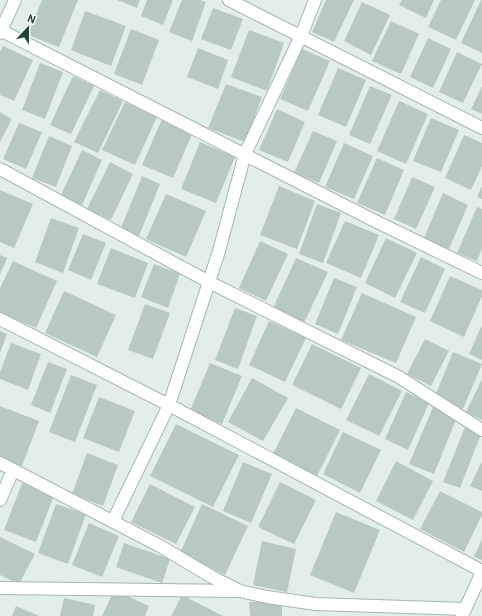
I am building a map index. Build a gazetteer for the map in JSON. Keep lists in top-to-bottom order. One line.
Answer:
{"north":"top"}
